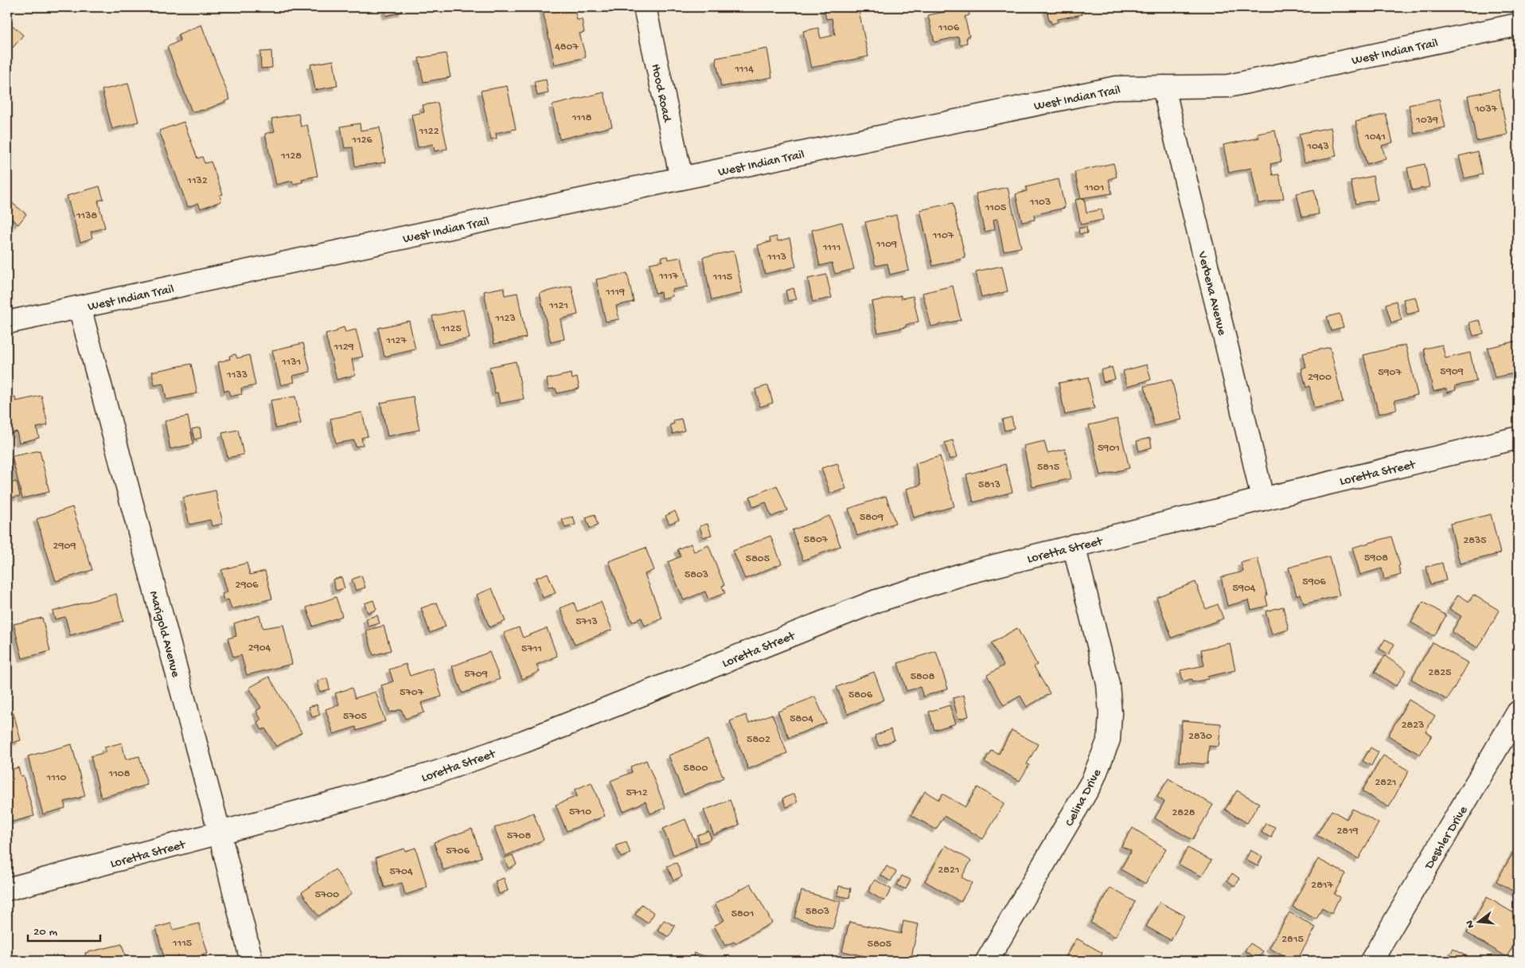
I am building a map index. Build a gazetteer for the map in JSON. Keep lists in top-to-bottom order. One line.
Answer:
{"streets":{"street":["West Indian Trail","Hood Road","Verbena Avenue","Loretta Street","Marigold Avenue","Celina Drive","Deshler Drive"]},"crossings":[["West Indian Trail","Hood Road"],["West Indian Trail","Verbena Avenue"],["West Indian Trail","Marigold Avenue"],["Verbena Avenue","Loretta Street"],["Loretta Street","Marigold Avenue"],["Loretta Street","Celina Drive"]],"house_numbers":["1106","4807","1114","1037","1118","1039","1122","1041","1126","1043","1128","1132","1101","1103","1105","1138","1107","1109","1111","1113","1117","1115","1119","1121","1123","1125","1127","1129","1131","5909","5907","1133","2900","5901","5815","5813","5809","5807","2835","2909","5908","5805","5803","5906","2906","5904","5713","2904","5711","2825","5709","5808","5707","5806","5705","5804","2823","2830","5802","5800","1108","1110","2821","5712","5710","2828","2819","5708","5706","2821","5704","2817","5700","5803","5801","2815","1115","5805"],"scale_bar":"20 m","north":"left"}
